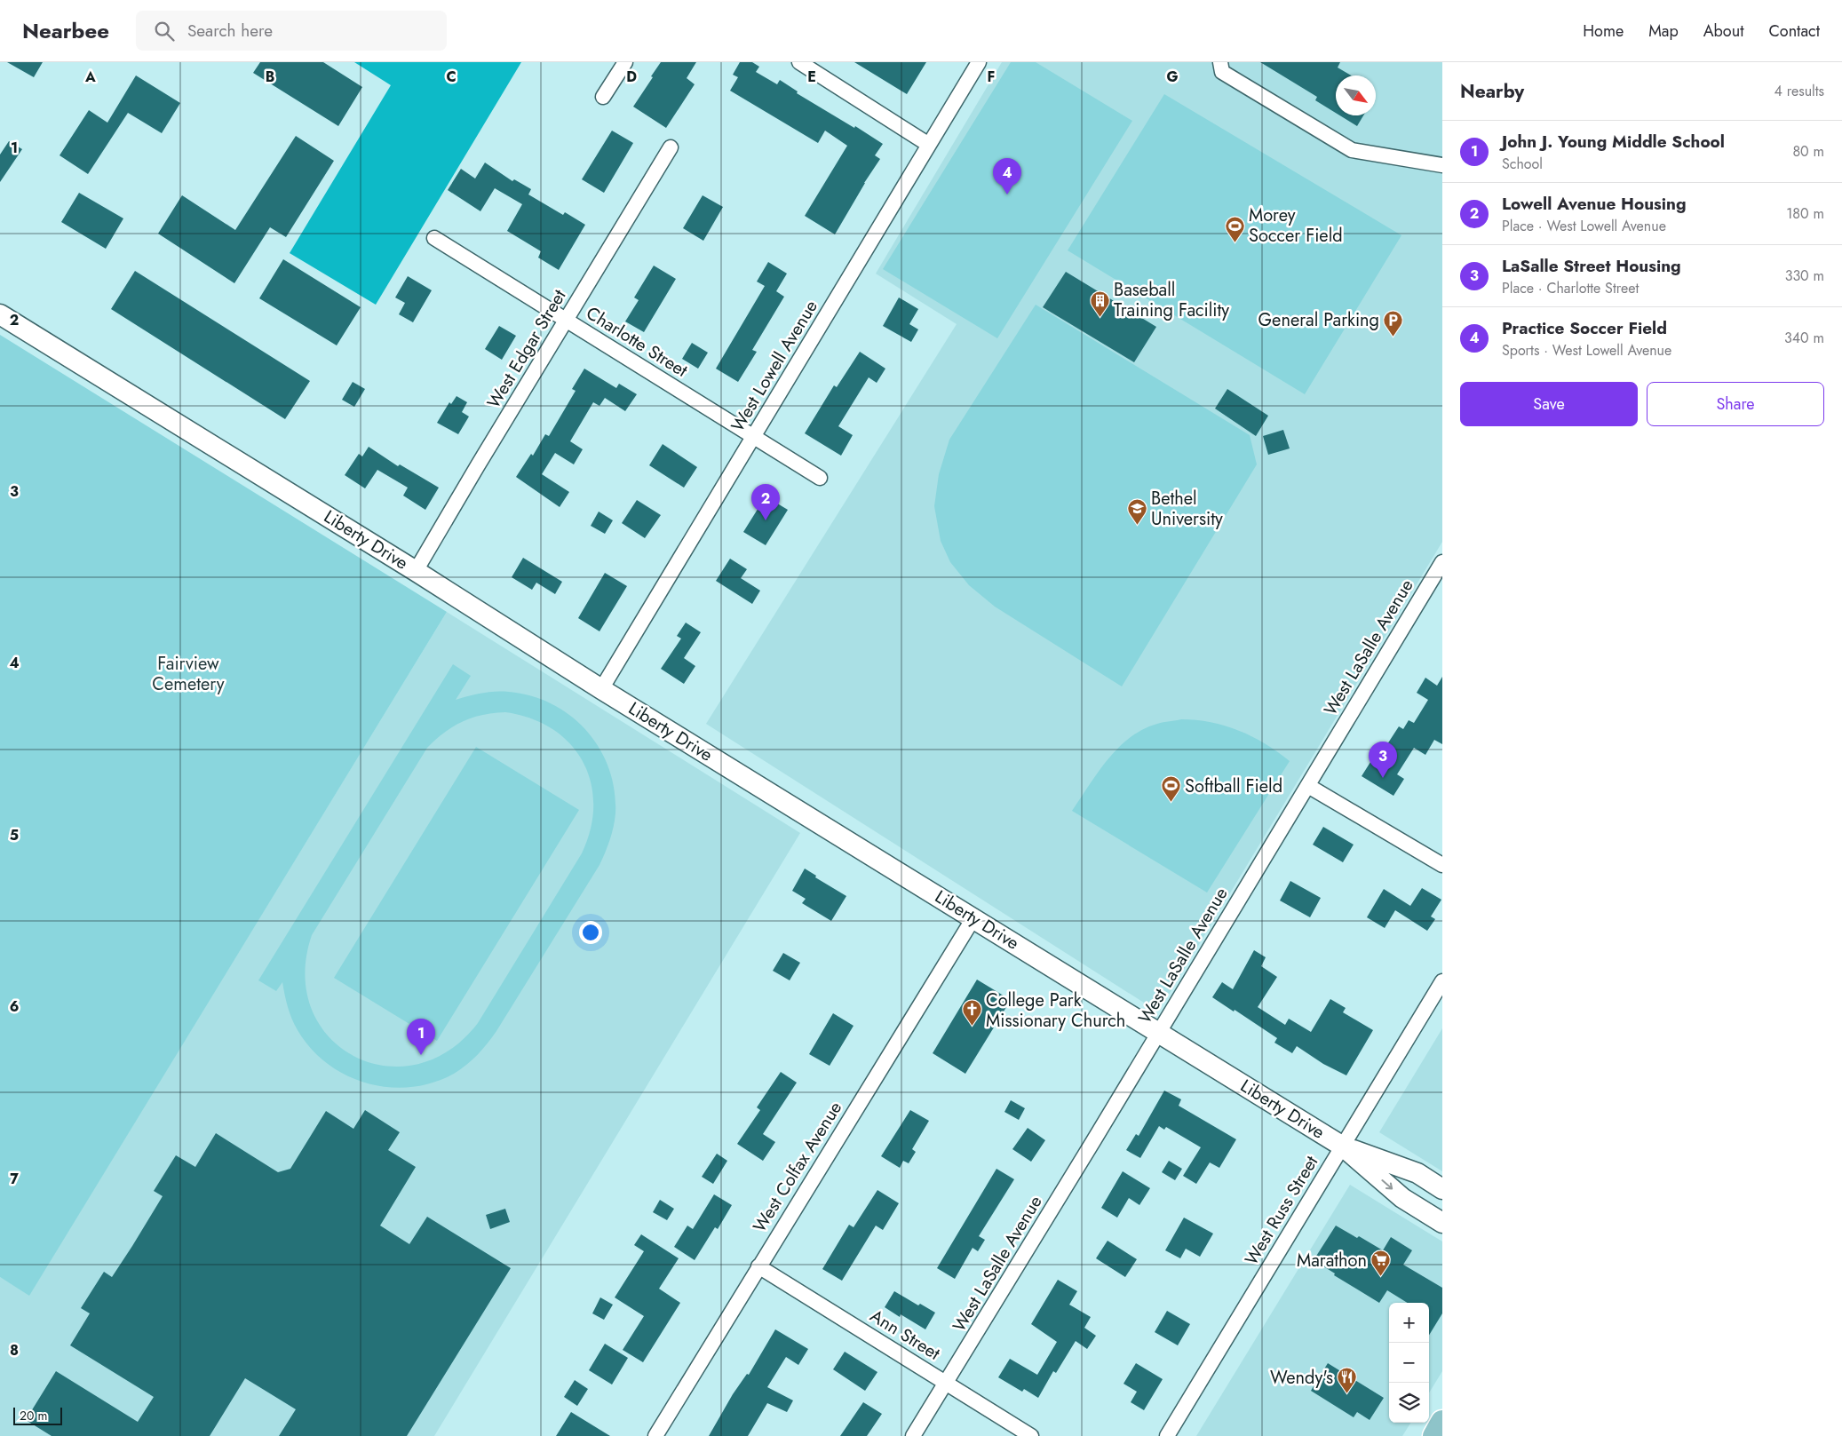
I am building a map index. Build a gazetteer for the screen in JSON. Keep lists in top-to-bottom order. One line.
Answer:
{"streets":{"street":["Charlotte Street","West Edgar Street","West Lowell Avenue","Liberty Drive","West LaSalle Avenue","West Colfax Avenue","West Russ Street","Ann Street"]},"crossings":[["Charlotte Street","West Edgar Street"],["Charlotte Street","West Lowell Avenue"],["West Edgar Street","Liberty Drive"],["West Lowell Avenue","Liberty Drive"],["Liberty Drive","West LaSalle Avenue"],["Liberty Drive","West Colfax Avenue"],["Liberty Drive","West Russ Street"],["West LaSalle Avenue","Ann Street"],["West Colfax Avenue","Ann Street"]],"parks":["Fairview Cemetery"],"places":{"sports":["Morey Soccer Field","Softball Field"],"building":["Baseball Training Facility"],"parking":["General Parking"],"school or university":["Bethel University"],"church":["College Park Missionary Church"],"supermarket":["Marathon"],"restaurant":["Wendy's"]},"scale_bar":"20 m","north":"bottom right","page":{"header":"Nearbee","search":"Search here","nav":["Home","Map","About","Contact"],"heading":["Nearby","4 results"],"list":[{"mark":"1","name":"John J. Young Middle School","note":"School","value":"80 m"},{"mark":"2","name":"Lowell Avenue Housing","note":"Place · West Lowell Avenue","value":"180 m"},{"mark":"3","name":"LaSalle Street Housing","note":"Place · Charlotte Street","value":"330 m"},{"mark":"4","name":"Practice Soccer Field","note":"Sports · West Lowell Avenue","value":"340 m"}],"pins":["4","2","3","1"],"buttons":["Save","Share"],"map_buttons":["+","−"],"scale":"20 m"},"grid":{"columns":["A","B","C","D","E","F","G"],"rows":["1","2","3","4","5","6","7","8"]}}
